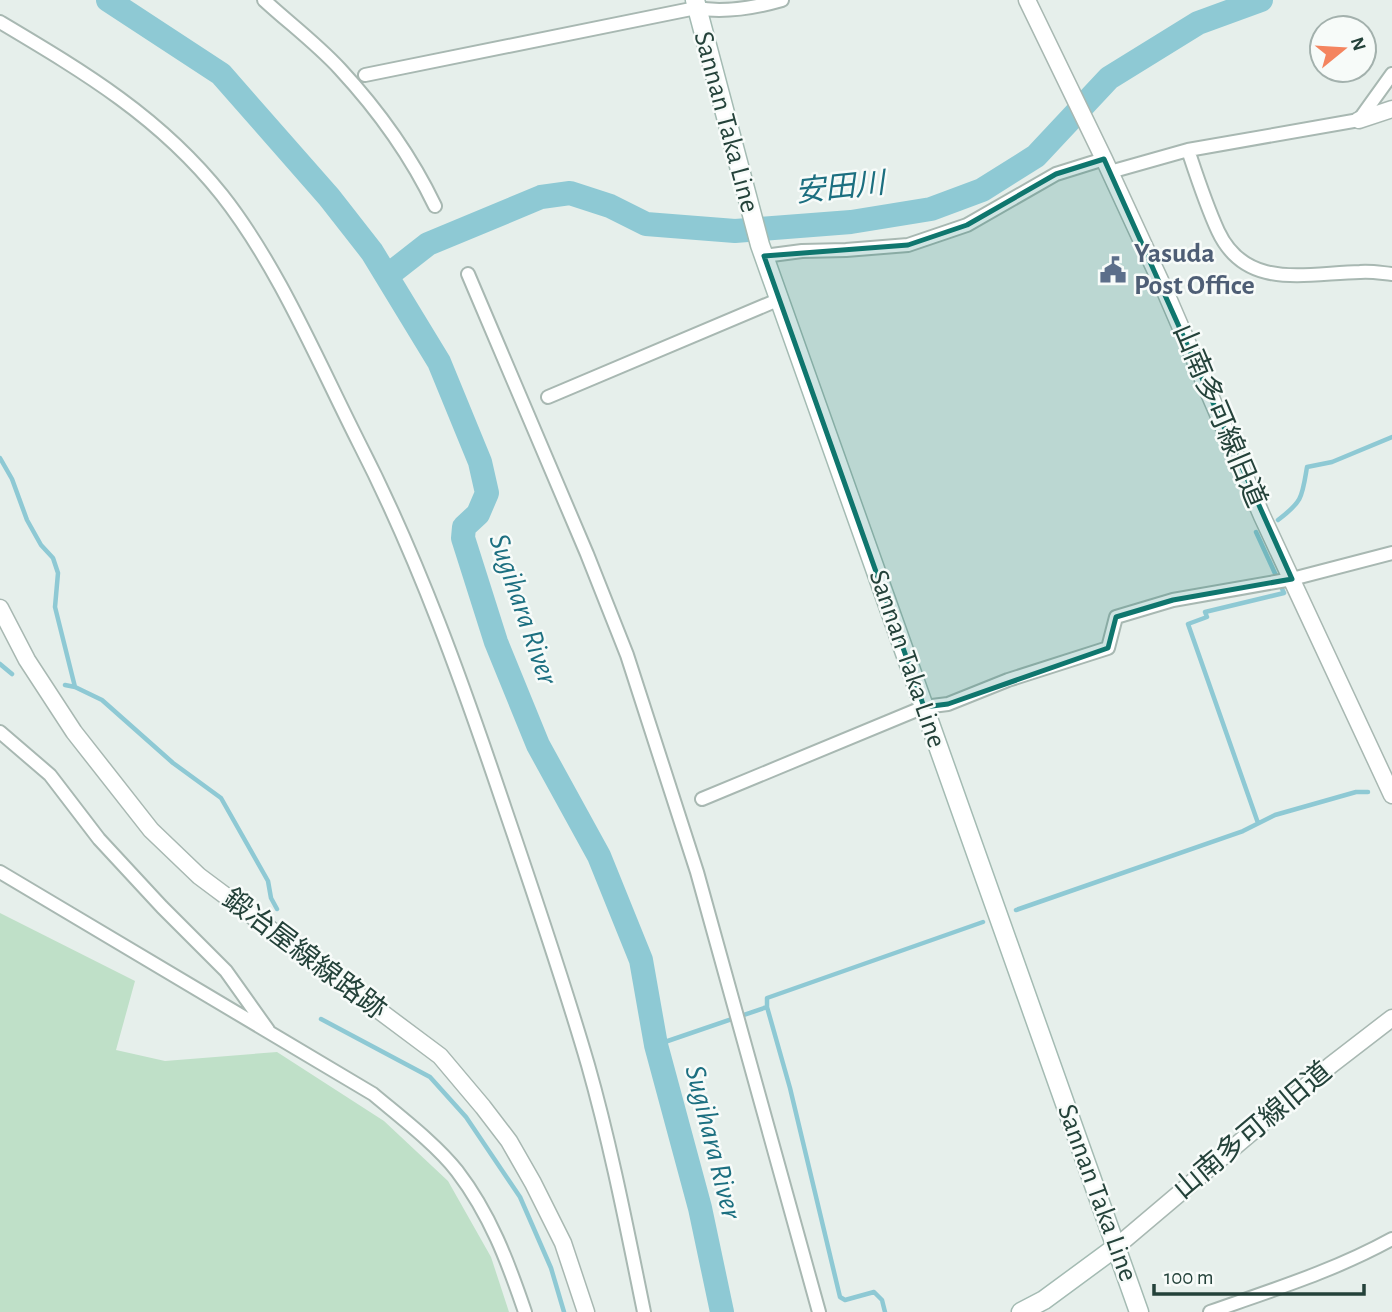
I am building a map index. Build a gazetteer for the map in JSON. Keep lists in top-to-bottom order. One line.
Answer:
{"streets":{"main road":["Sannan Taka Line"],"street":["山南多可線旧道","鍛冶屋線線路跡"]},"crossings":[["Sannan Taka Line","山南多可線旧道"]],"water":["安田川","Sugihara River"],"places":{"public building":["Yasuda Post Office"]},"scale_bar":"100 m","north":"right"}
